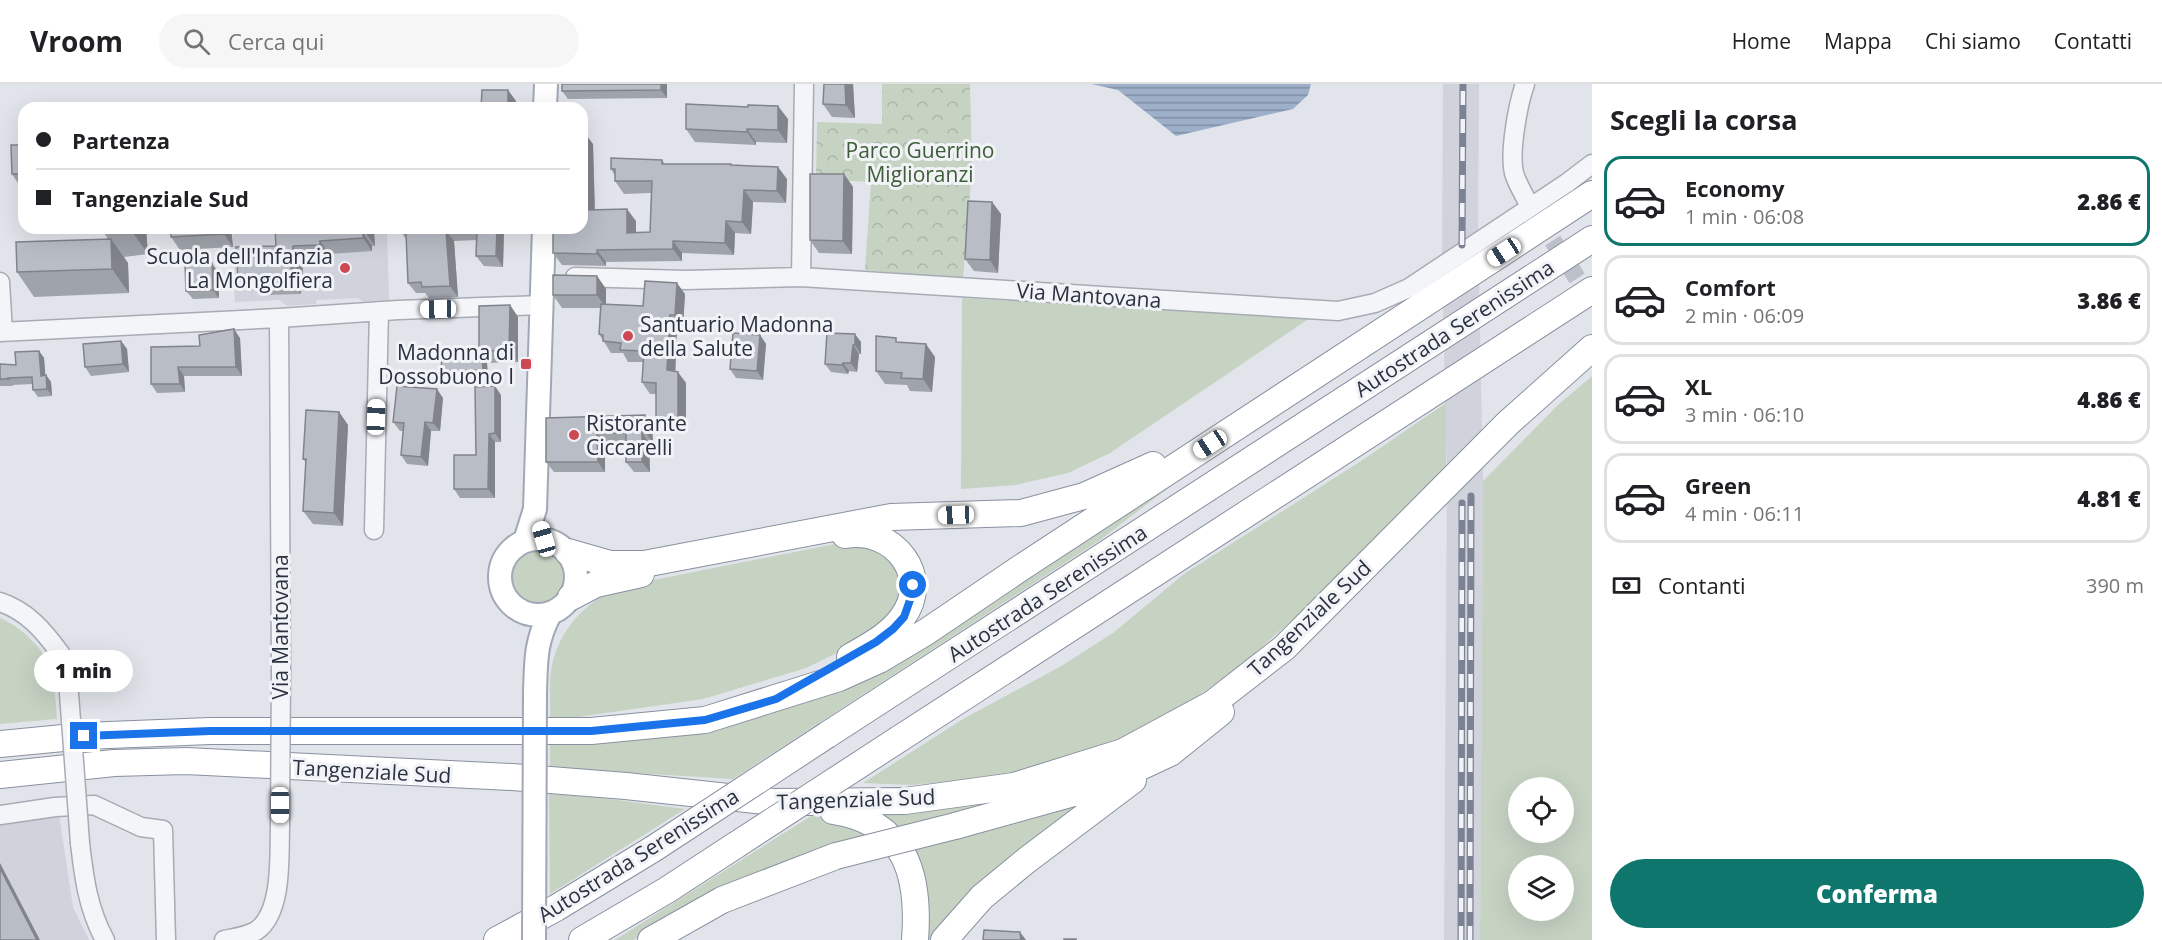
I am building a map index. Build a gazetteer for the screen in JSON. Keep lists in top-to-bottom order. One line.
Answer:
{"streets":{"highway":["Autostrada Serenissima","Tangenziale Sud"],"street":["Via Mantovana"]},"parks":["Parco Guerrino Miglioranzi"],"places":{"other":["Scuola dell'Infanzia La Mongolfiera","Santuario Madonna della Salute","Ristorante Ciccarelli"],"transit":["Madonna di Dossobuono I"]},"page":{"header":"Vroom","search":"Cerca qui","nav":["Home","Mappa","Chi siamo","Contatti"],"heading":"Scegli la corsa","banner":["Partenza","Tangenziale Sud"],"list":[{"name":"Economy","note":"1 min · 06:08","value":"2.86 €"},{"name":"Comfort","note":"2 min · 06:09","value":"3.86 €"},{"name":"XL","note":"3 min · 06:10","value":"4.86 €"},{"name":"Green","note":"4 min · 06:11","value":"4.81 €"}],"pay":["Contanti","390 m"],"bubble":"1 min","buttons":"Conferma"}}
